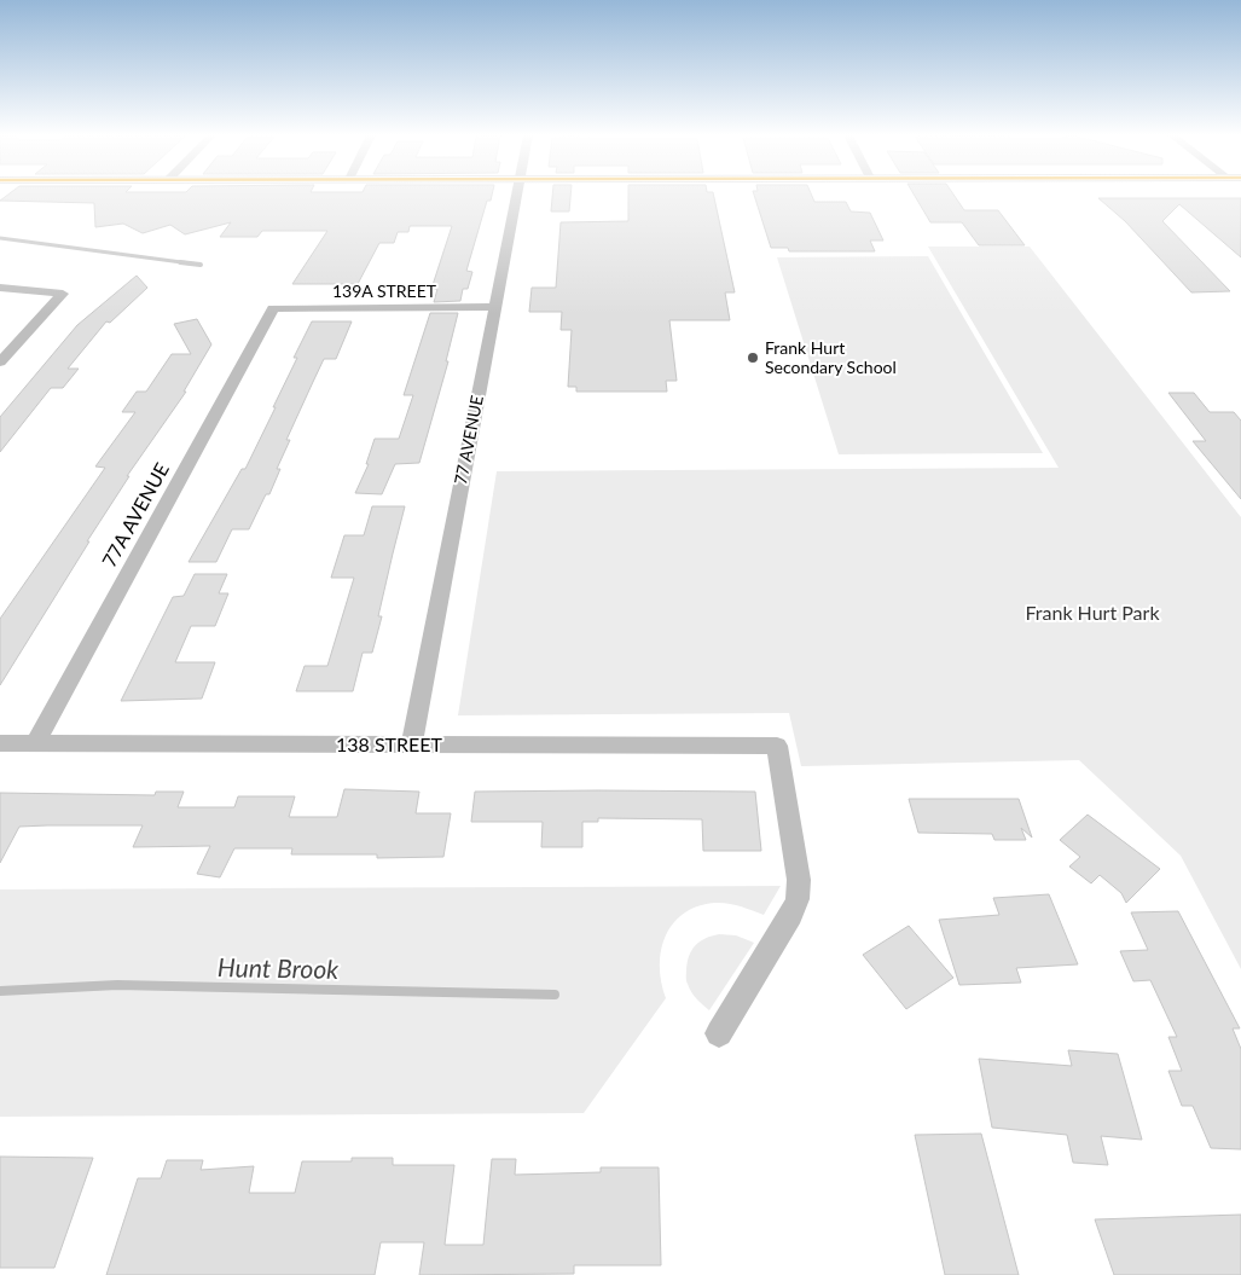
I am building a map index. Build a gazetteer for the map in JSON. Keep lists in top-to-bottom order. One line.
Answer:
{"streets":{"street":["139A STREET","77 AVENUE","77A AVENUE","138 STREET"]},"crossings":[["139A STREET","77 AVENUE"],["139A STREET","77A AVENUE"],["77 AVENUE","138 STREET"],["77A AVENUE","138 STREET"]],"water":["Hunt Brook"],"parks":["Frank Hurt Park"],"places":["Frank Hurt Secondary School"]}
